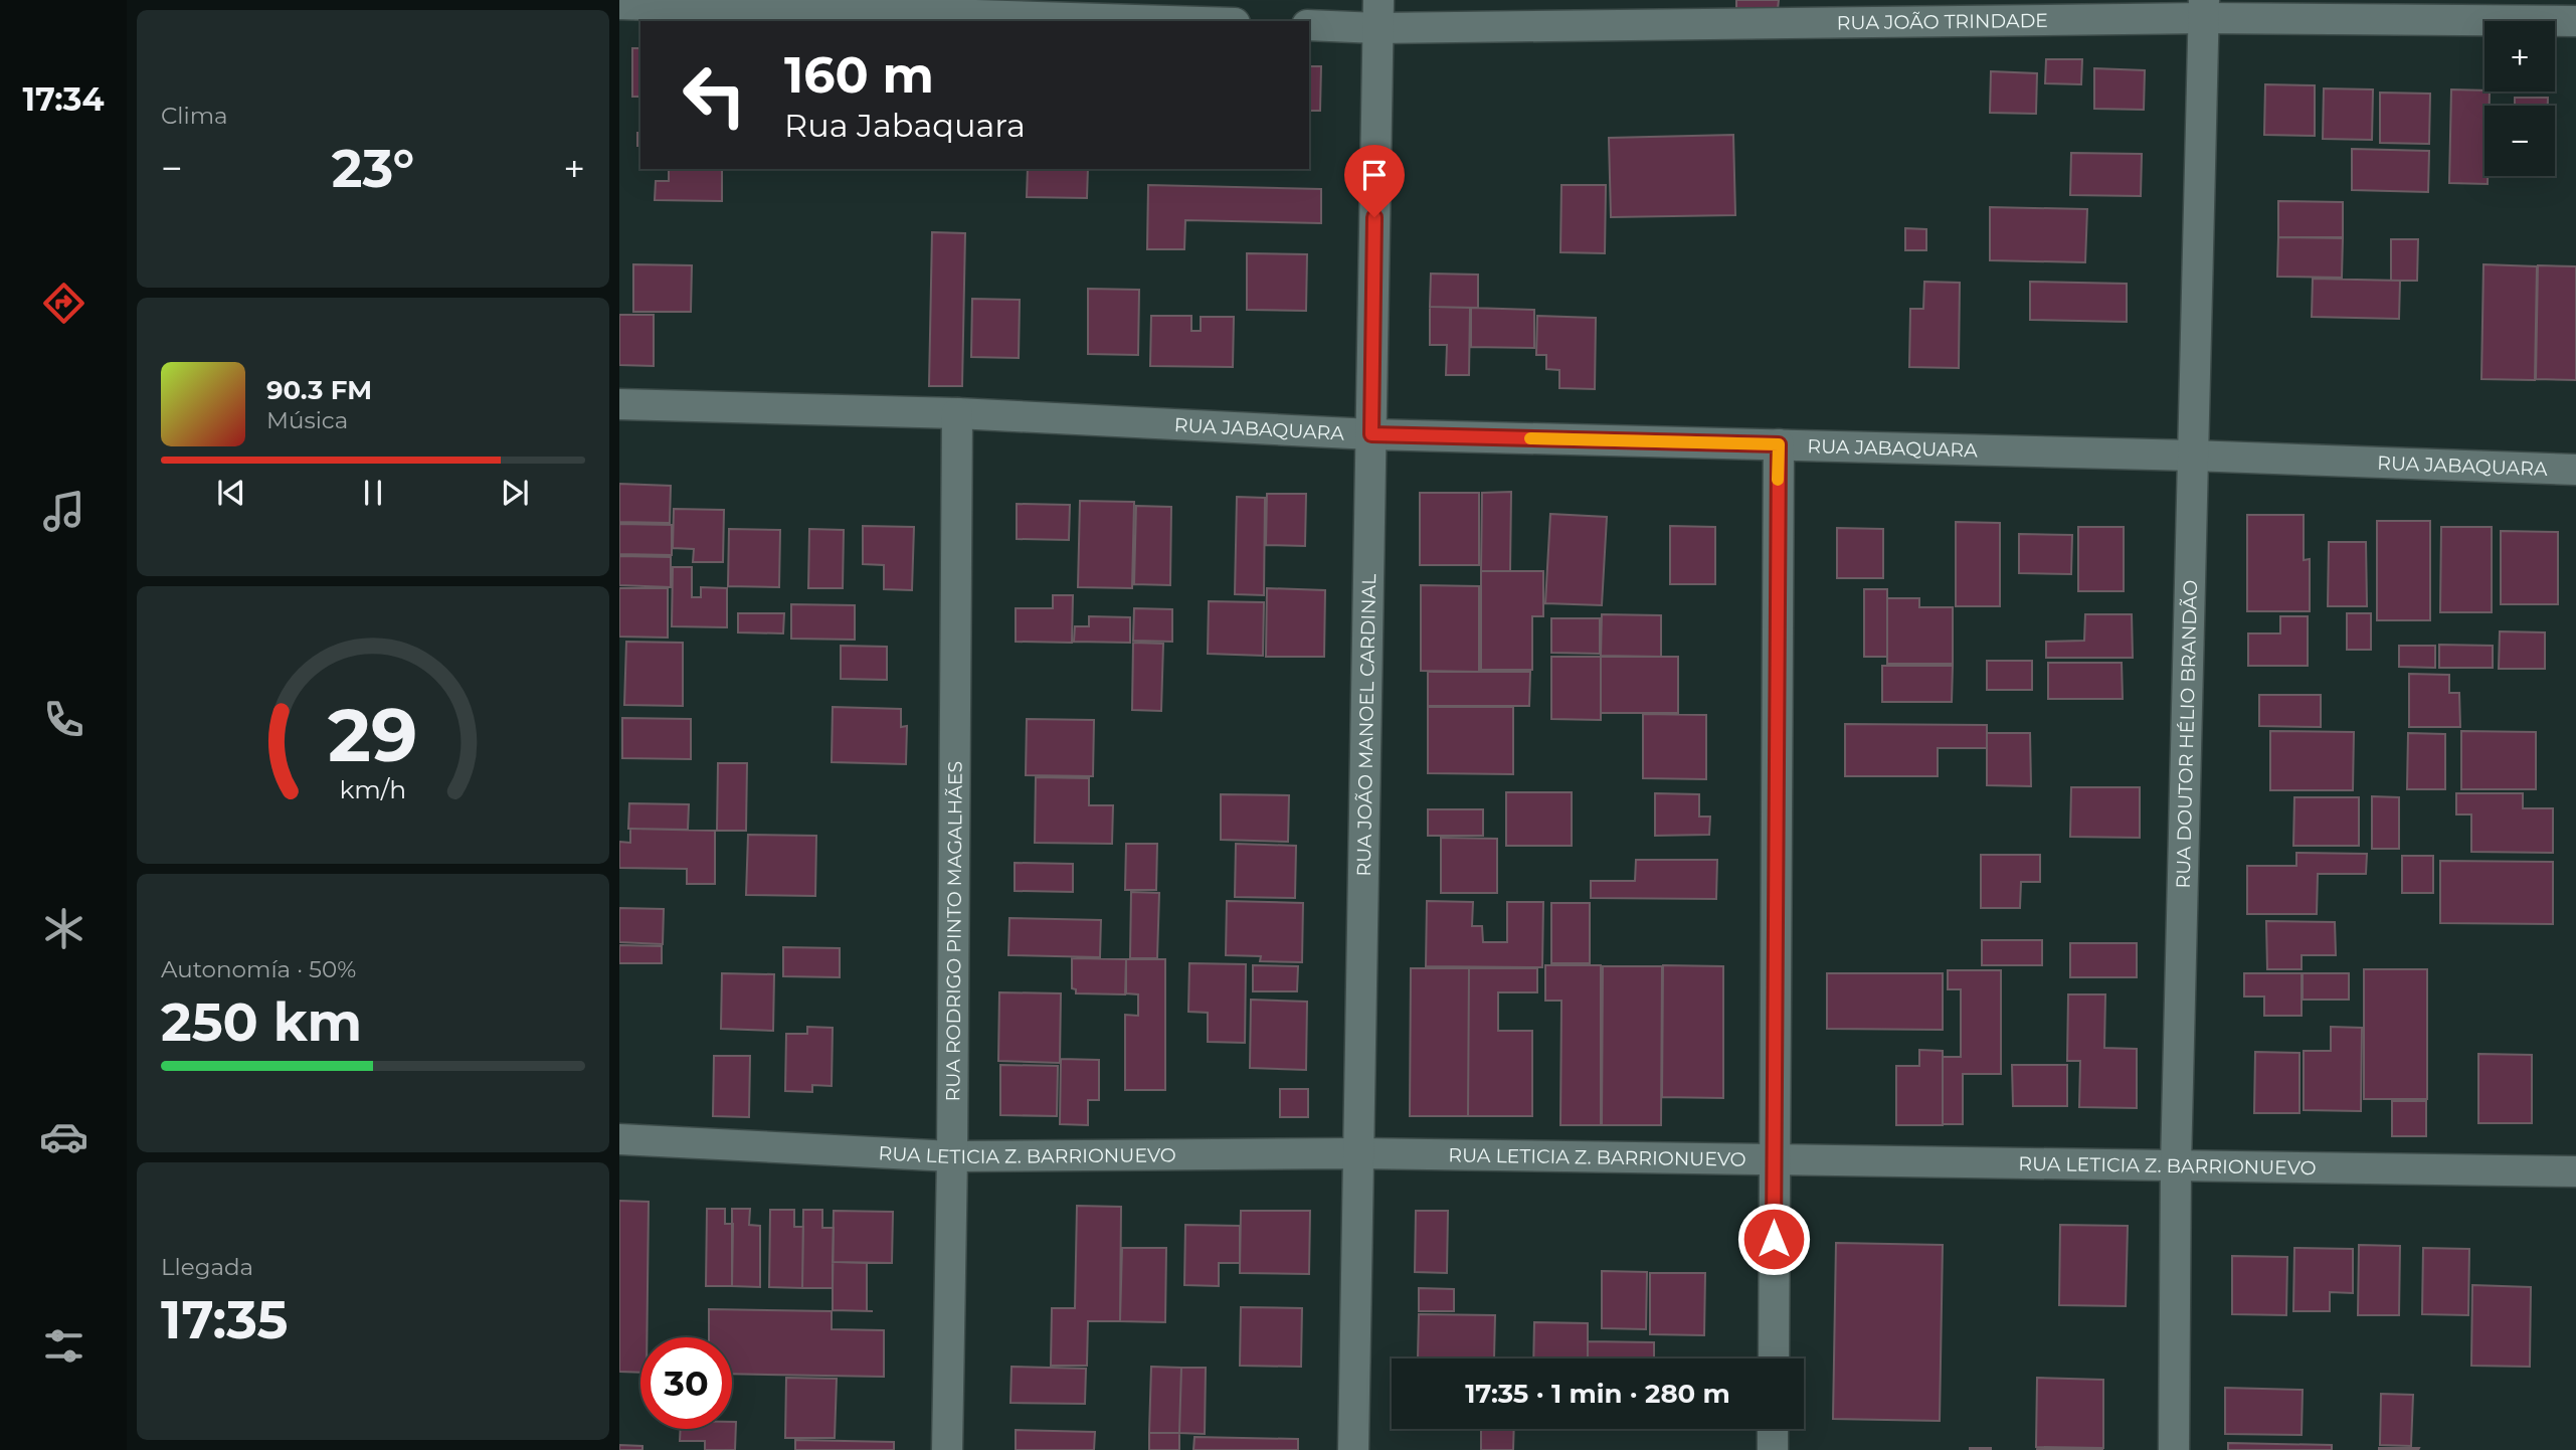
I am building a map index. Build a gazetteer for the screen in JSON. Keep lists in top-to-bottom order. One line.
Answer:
{"streets":{"street":["RUA JOÃO TRINDADE","RUA JABAQUARA","RUA JOÃO MANOEL CARDINAL","RUA DOUTOR HÉLIO BRANDÃO","RUA RODRIGO PINTO MAGALHÃES","RUA LETICIA Z. BARRIONUEVO"]},"crossings":[["RUA JOÃO TRINDADE","RUA JOÃO MANOEL CARDINAL"],["RUA JOÃO TRINDADE","RUA DOUTOR HÉLIO BRANDÃO"],["RUA JABAQUARA","RUA JOÃO MANOEL CARDINAL"],["RUA JABAQUARA","RUA DOUTOR HÉLIO BRANDÃO"],["RUA JABAQUARA","RUA RODRIGO PINTO MAGALHÃES"],["RUA JOÃO MANOEL CARDINAL","RUA LETICIA Z. BARRIONUEVO"],["RUA DOUTOR HÉLIO BRANDÃO","RUA LETICIA Z. BARRIONUEVO"],["RUA RODRIGO PINTO MAGALHÃES","RUA LETICIA Z. BARRIONUEVO"]],"page":{"tabs":"17:34","tile":["Clima",["Autonomía · 50%","250 km"],["Llegada","17:35"]],"map_buttons":["+","−"],"turn":["160 m","Rua Jabaquara"],"heat":["−","23°","+"],"song":["90.3 FM","Música"],"limit":"30","trip":"17:35 · 1 min · 280 m","gauge":["29","km/h"]}}
